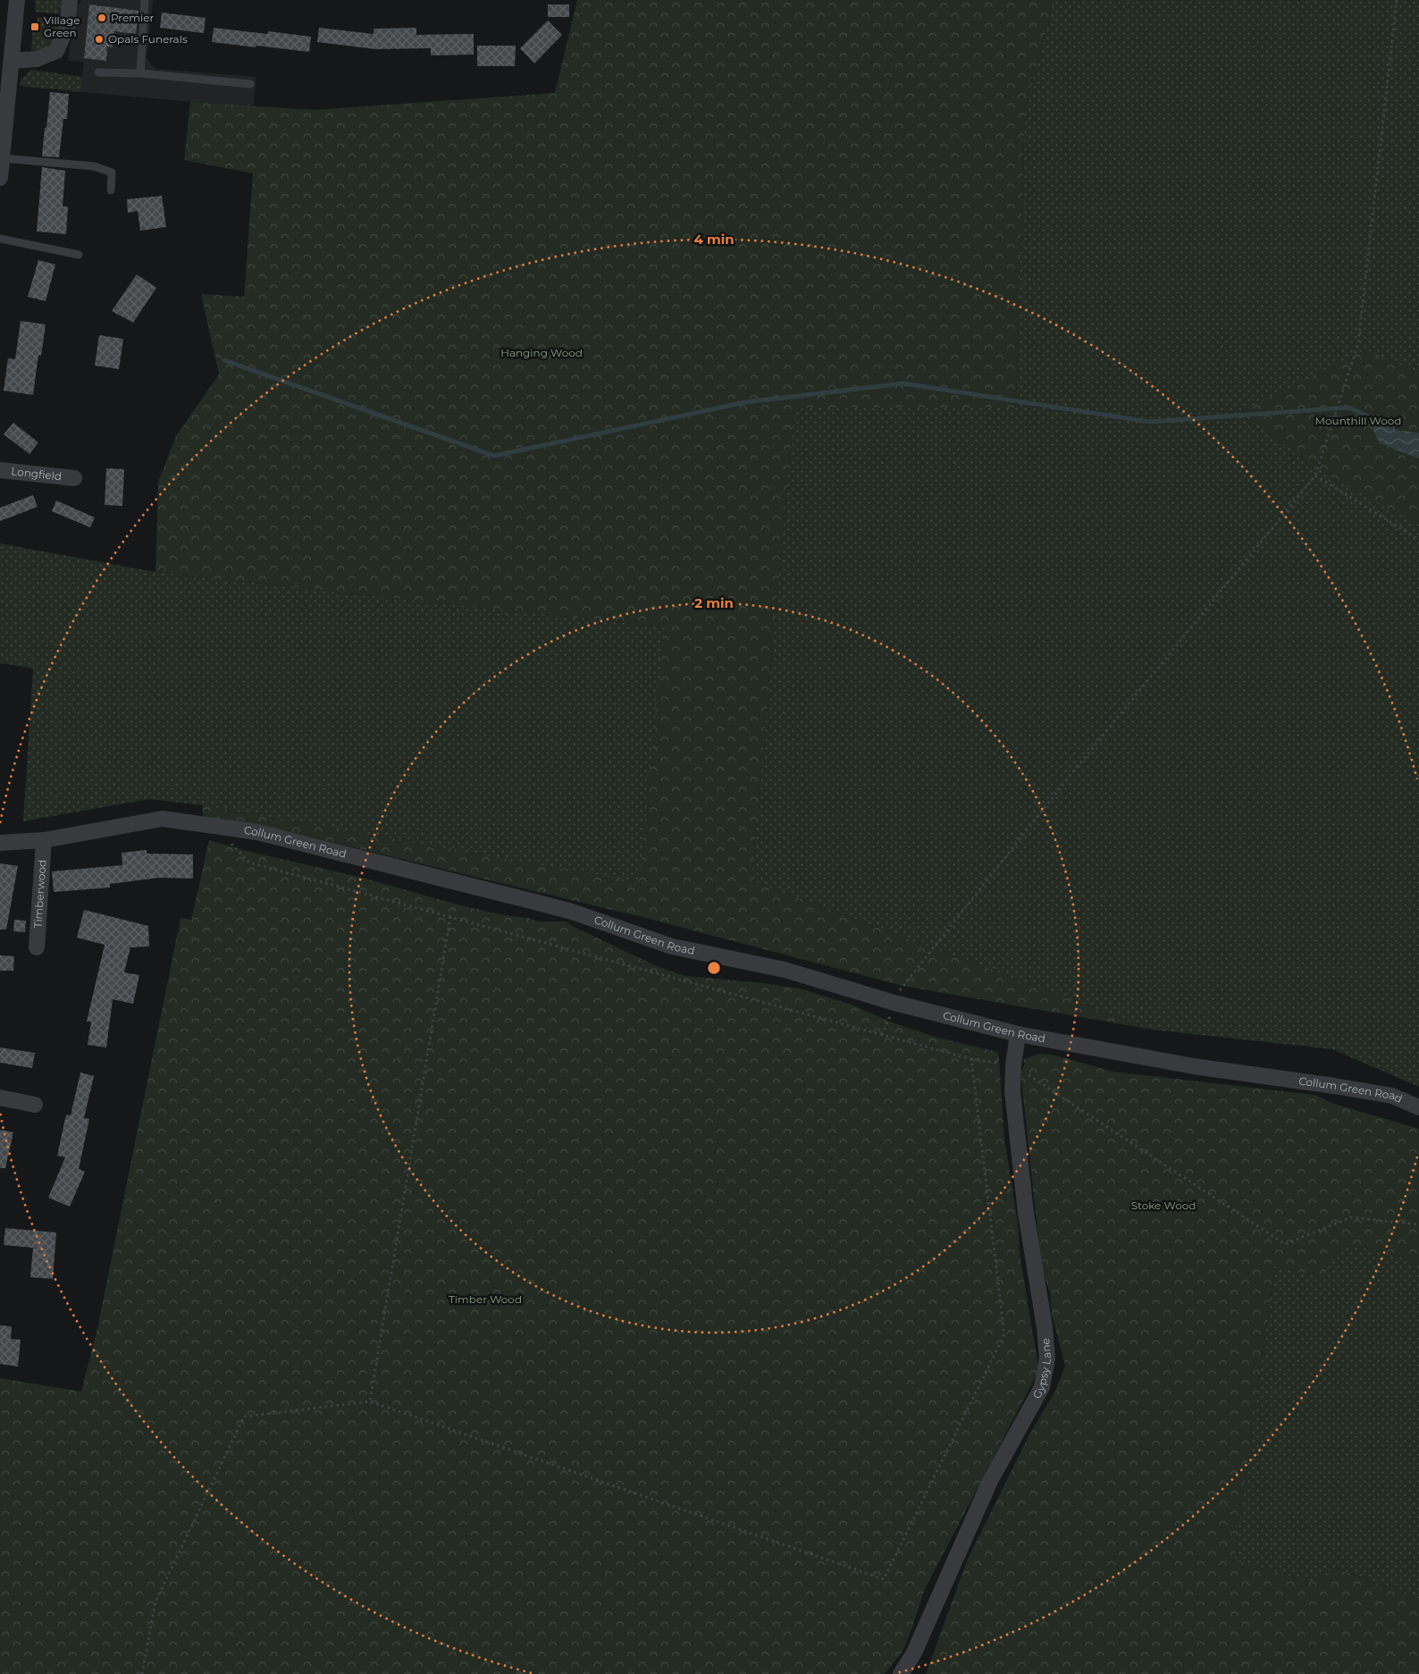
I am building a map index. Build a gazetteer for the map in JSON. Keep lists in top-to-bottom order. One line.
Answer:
{"streets":{"street":["Longfield","Collum Green Road","Timberwood","Gypsy Lane"]},"crossings":[["Collum Green Road","Timberwood"],["Collum Green Road","Gypsy Lane"]],"parks":["Hanging Wood","Mounthill Wood","Stoke Wood","Timber Wood"],"places":{"other":["Premier","Opals Funerals"],"transit":["Village Green"]},"rings":["4 min","2 min"]}
